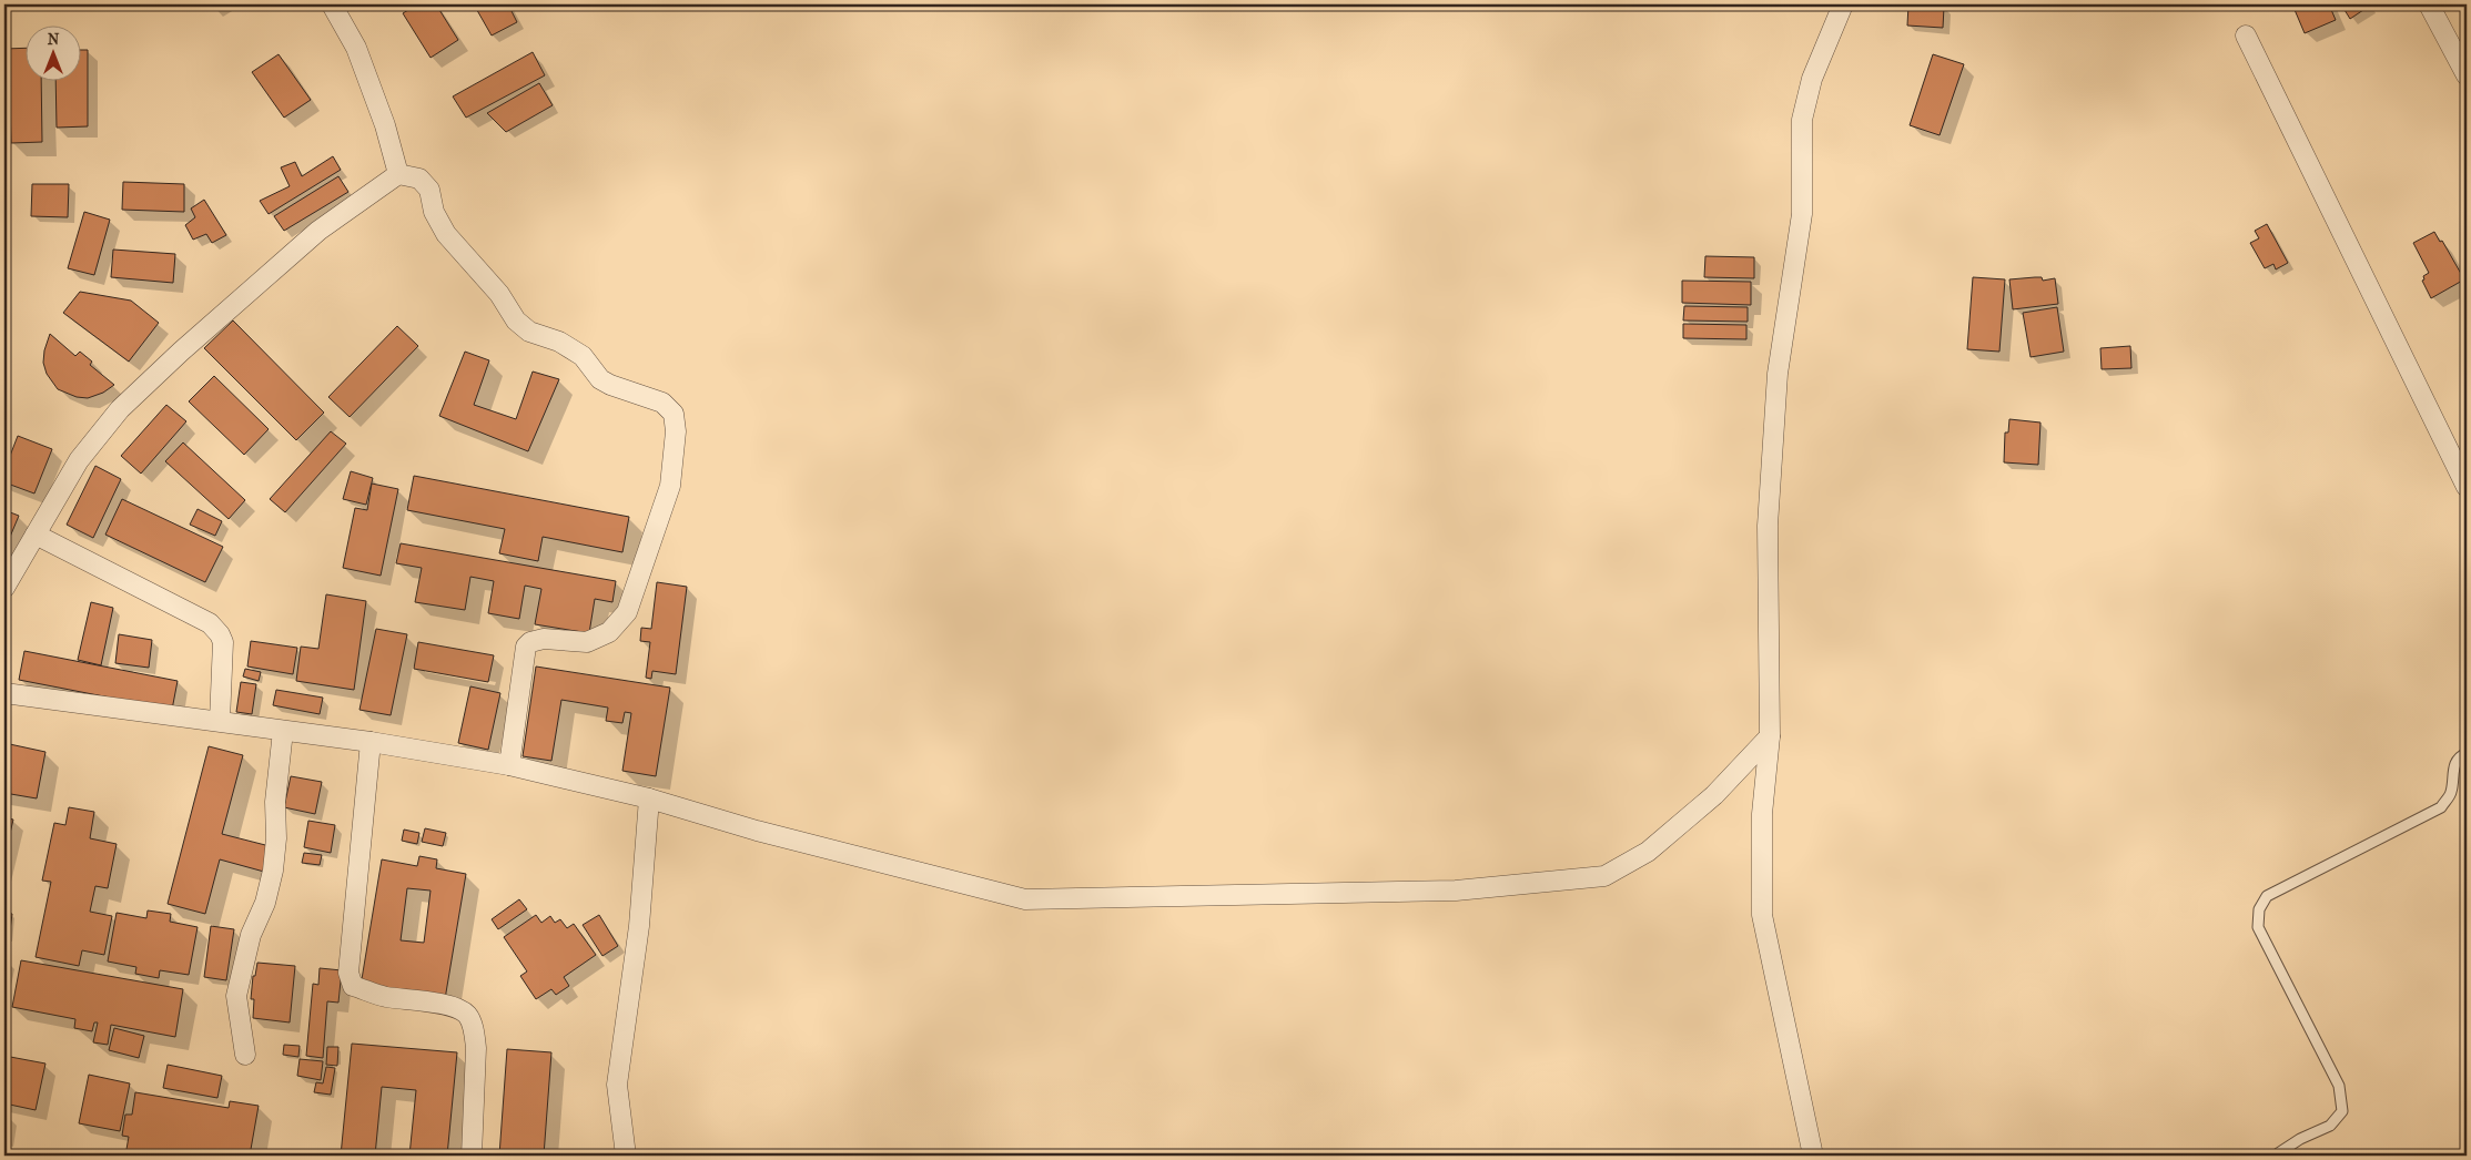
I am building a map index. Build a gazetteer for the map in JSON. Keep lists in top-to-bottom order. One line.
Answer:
{"north":"top"}
